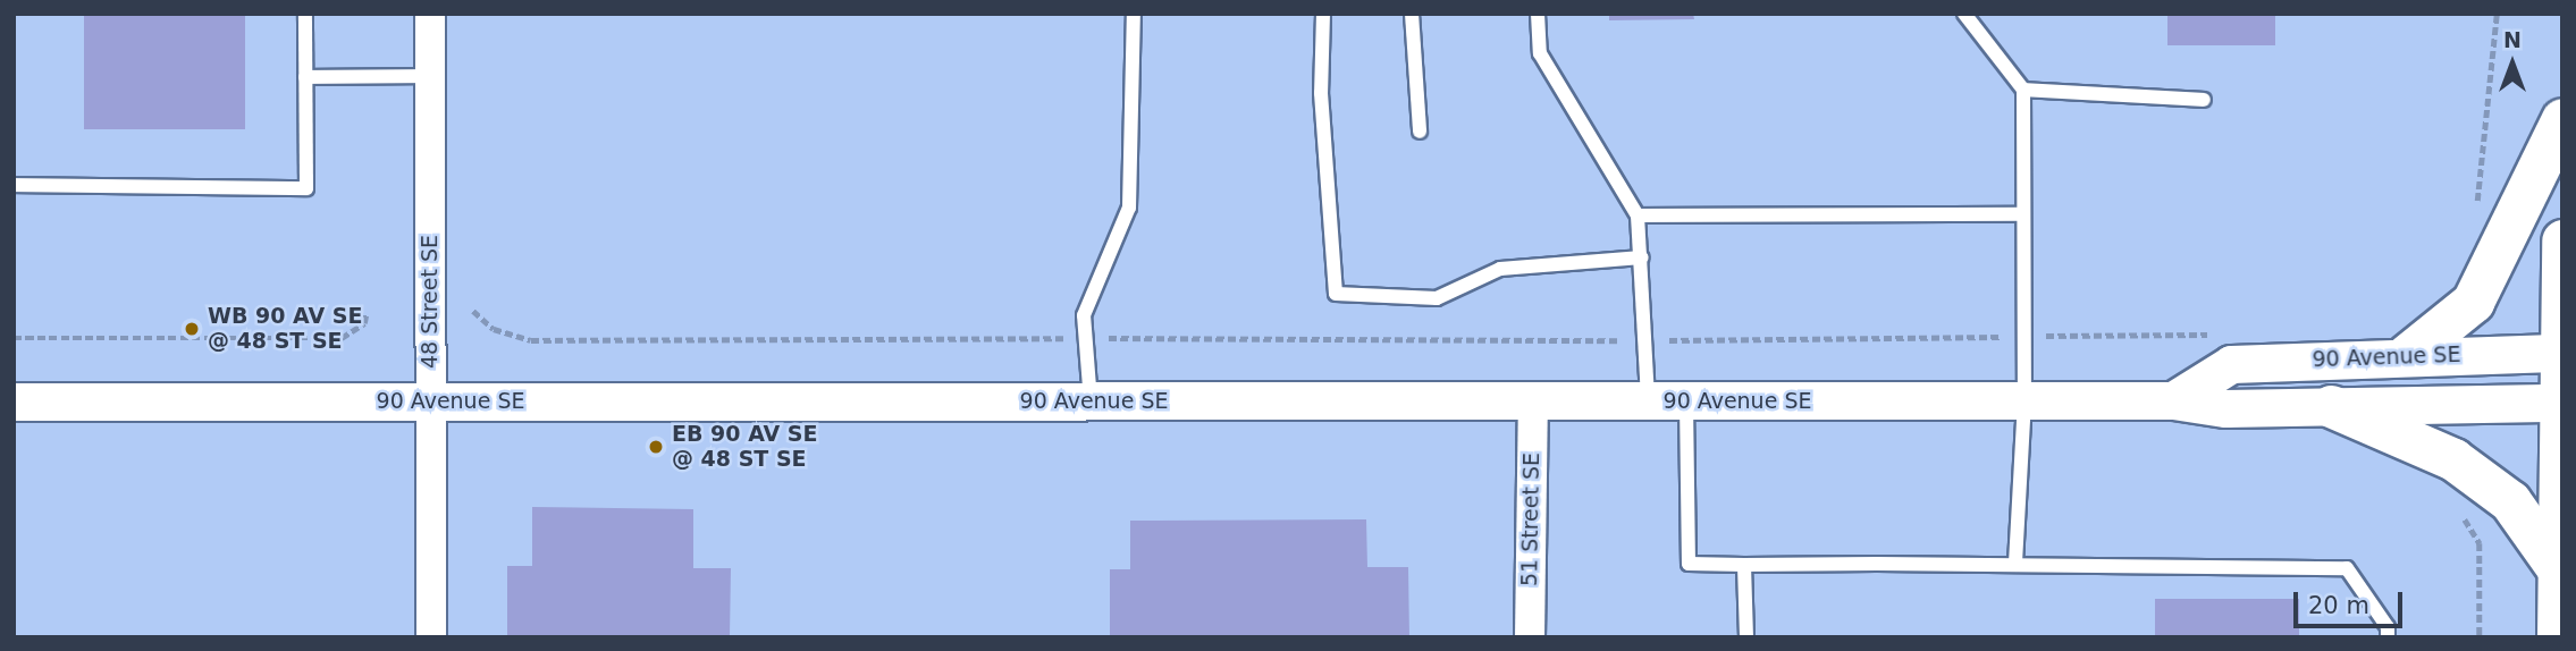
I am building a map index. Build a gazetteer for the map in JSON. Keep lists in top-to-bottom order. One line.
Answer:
{"streets":{"street":["48 Street SE","90 Avenue SE","51 Street SE"]},"crossings":[["48 Street SE","90 Avenue SE"],["90 Avenue SE","51 Street SE"]],"places":["WB 90 AV SE @ 48 ST SE","EB 90 AV SE @ 48 ST SE"],"scale_bar":"20 m","north":"top"}
